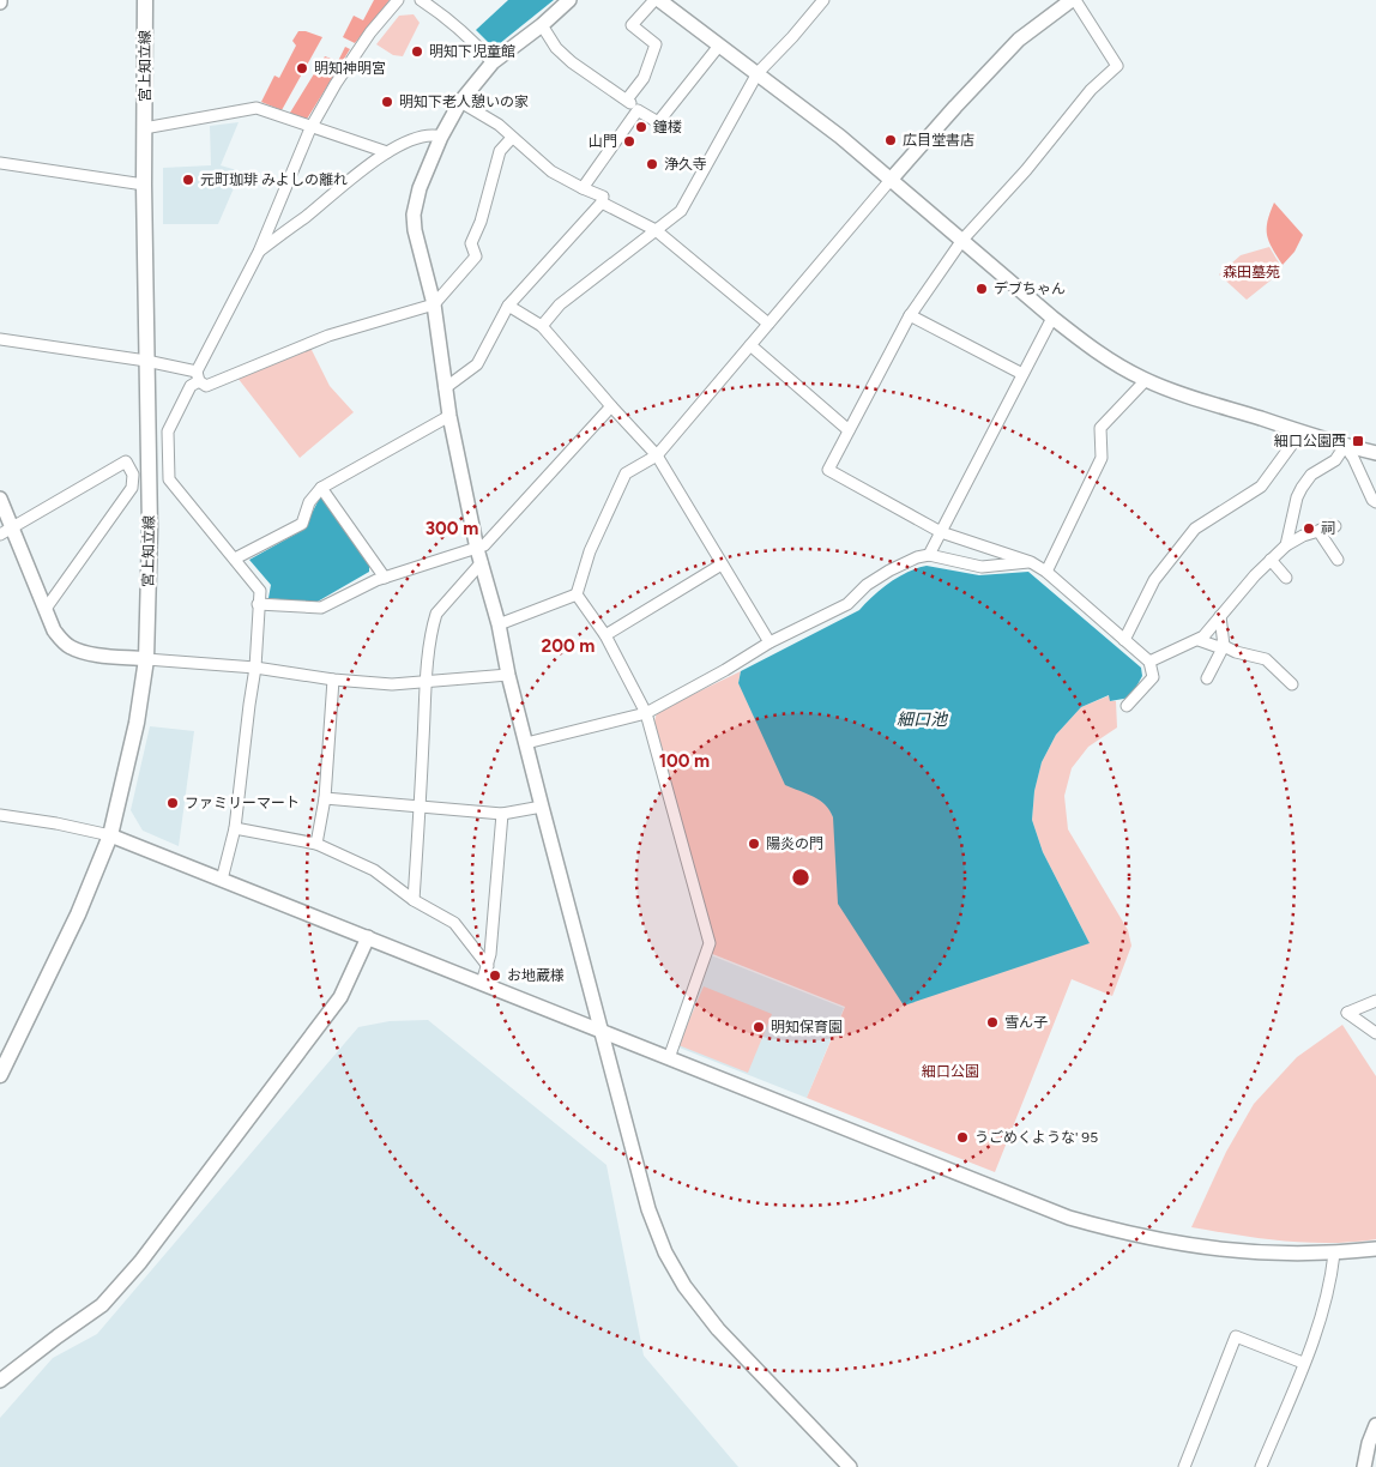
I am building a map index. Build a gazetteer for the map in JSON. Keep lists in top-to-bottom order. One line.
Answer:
{"streets":{"main road":["宮上知立線"]},"water":["細口池"],"parks":["森田墓苑","細口公園"],"places":{"other":["明知下児童館","明知神明宮","明知下老人憩いの家","鐘楼","広目堂書店","山門","浄久寺","元町珈琲 みよしの離れ","デブちゃん","祠","ファミリーマート","陽炎の門","お地蔵様","雪ん子","明知保育園","うごめくような' 95"],"transit":["細口公園西"]},"rings":["300 m","200 m","100 m"]}
